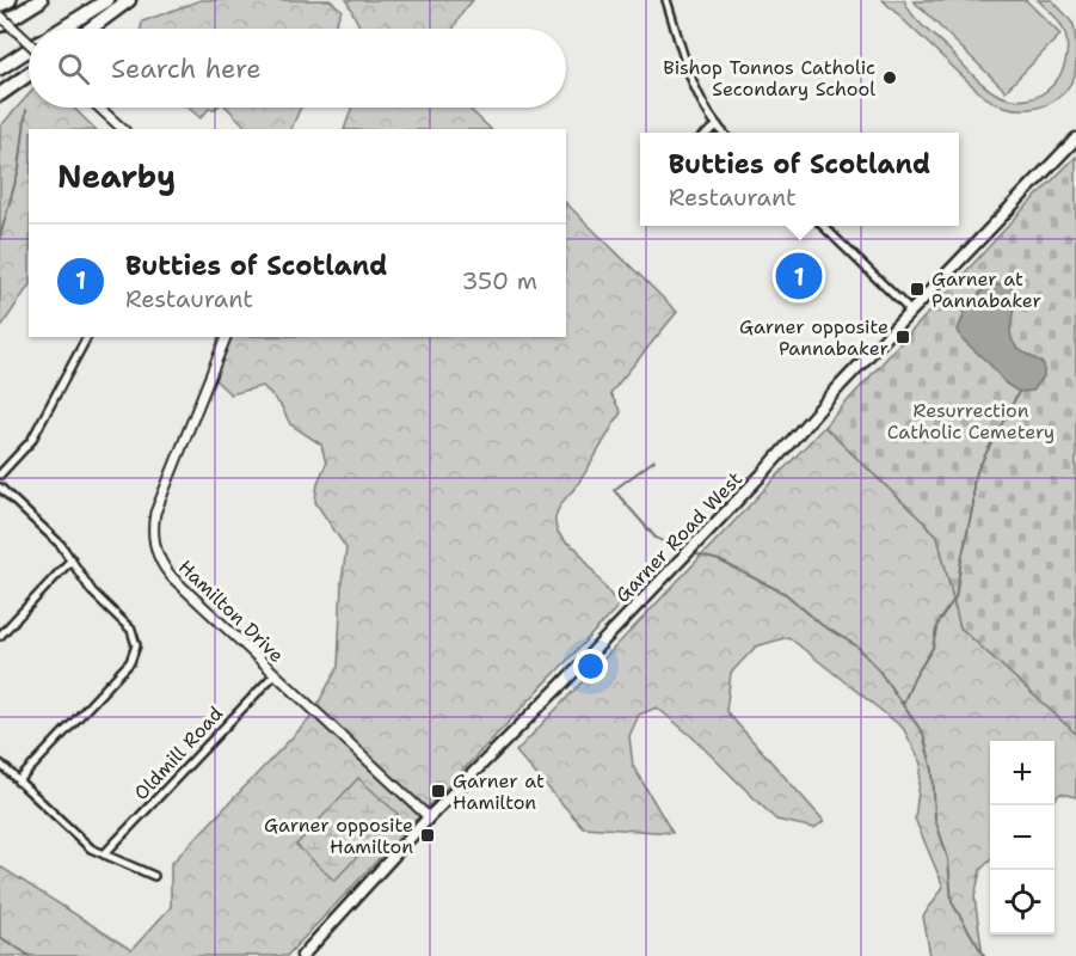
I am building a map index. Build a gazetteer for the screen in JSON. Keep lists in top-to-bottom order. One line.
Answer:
{"streets":{"main road":["Garner Road West"],"street":["Hamilton Drive","Oldmill Road"]},"crossings":[["Garner Road West","Hamilton Drive"],["Hamilton Drive","Oldmill Road"]],"parks":["Resurrection Catholic Cemetery"],"places":{"other":["Bishop Tonnos Catholic Secondary School"],"transit":["Garner at Pannabaker","Garner opposite Pannabaker","Garner at Hamilton","Garner opposite Hamilton"]},"page":{"search":"Search here","heading":"Nearby","popup":["Butties of Scotland","Restaurant"],"list":[{"mark":"1","name":"Butties of Scotland","note":"Restaurant","value":"350 m"}],"pins":"1","map_buttons":["+","−"]}}
